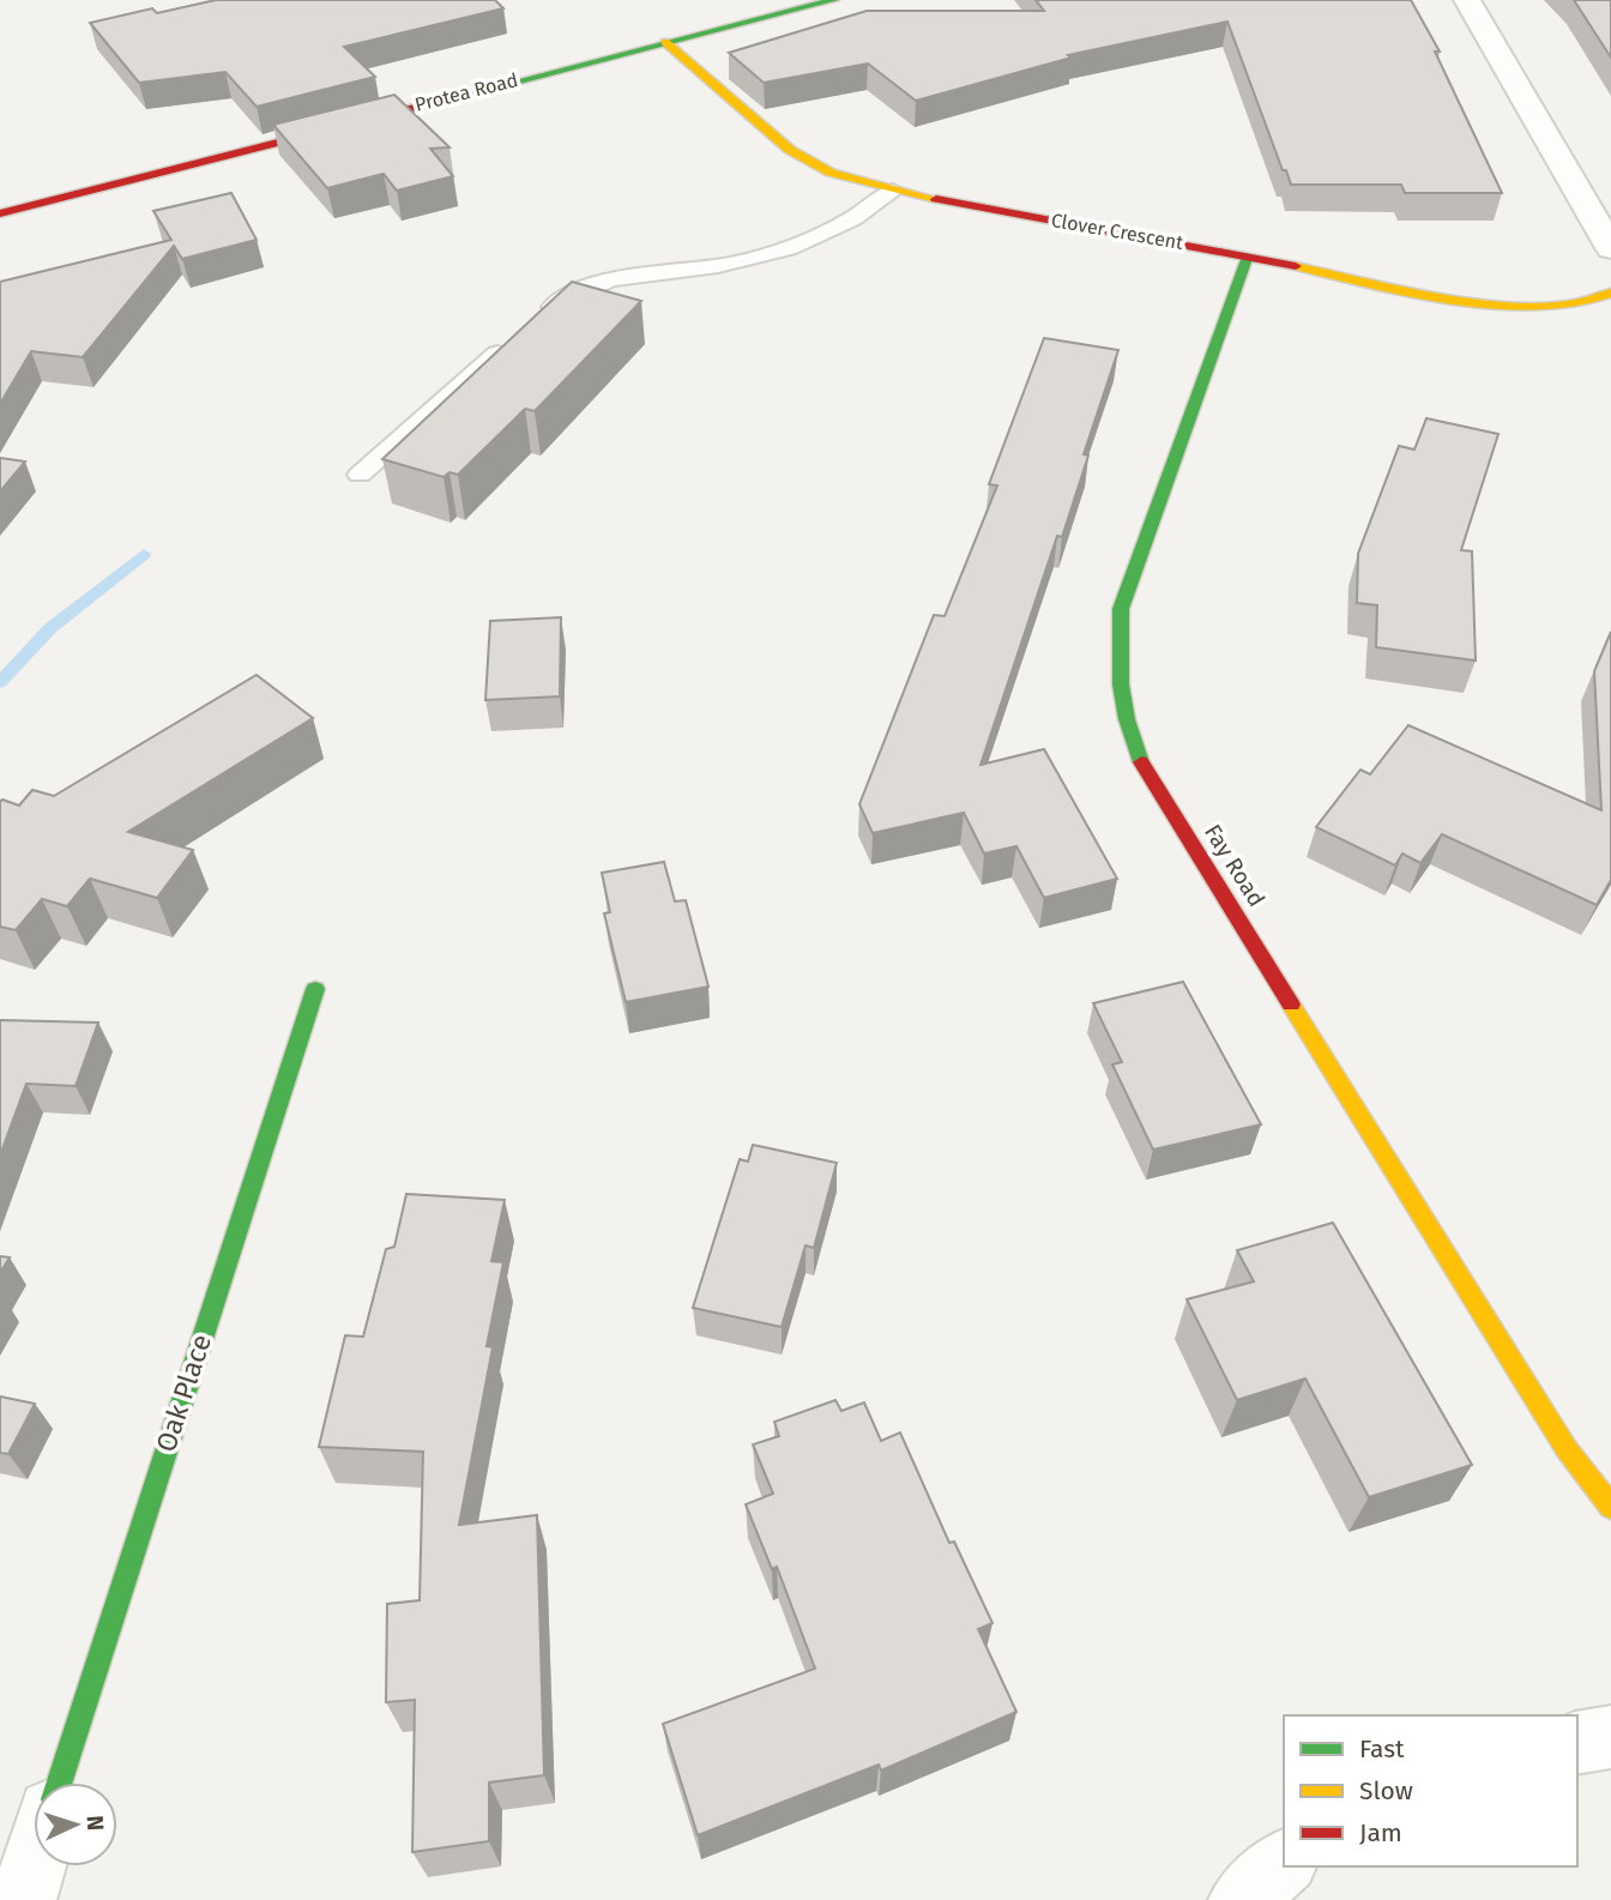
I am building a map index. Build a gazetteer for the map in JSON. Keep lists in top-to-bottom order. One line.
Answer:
{"streets":{"street":["Protea Road","Clover Crescent","Fay Road","Oak Place"]},"crossings":[["Protea Road","Clover Crescent"],["Clover Crescent","Fay Road"]],"legend":["Fast","Slow","Jam"],"north":"right"}
